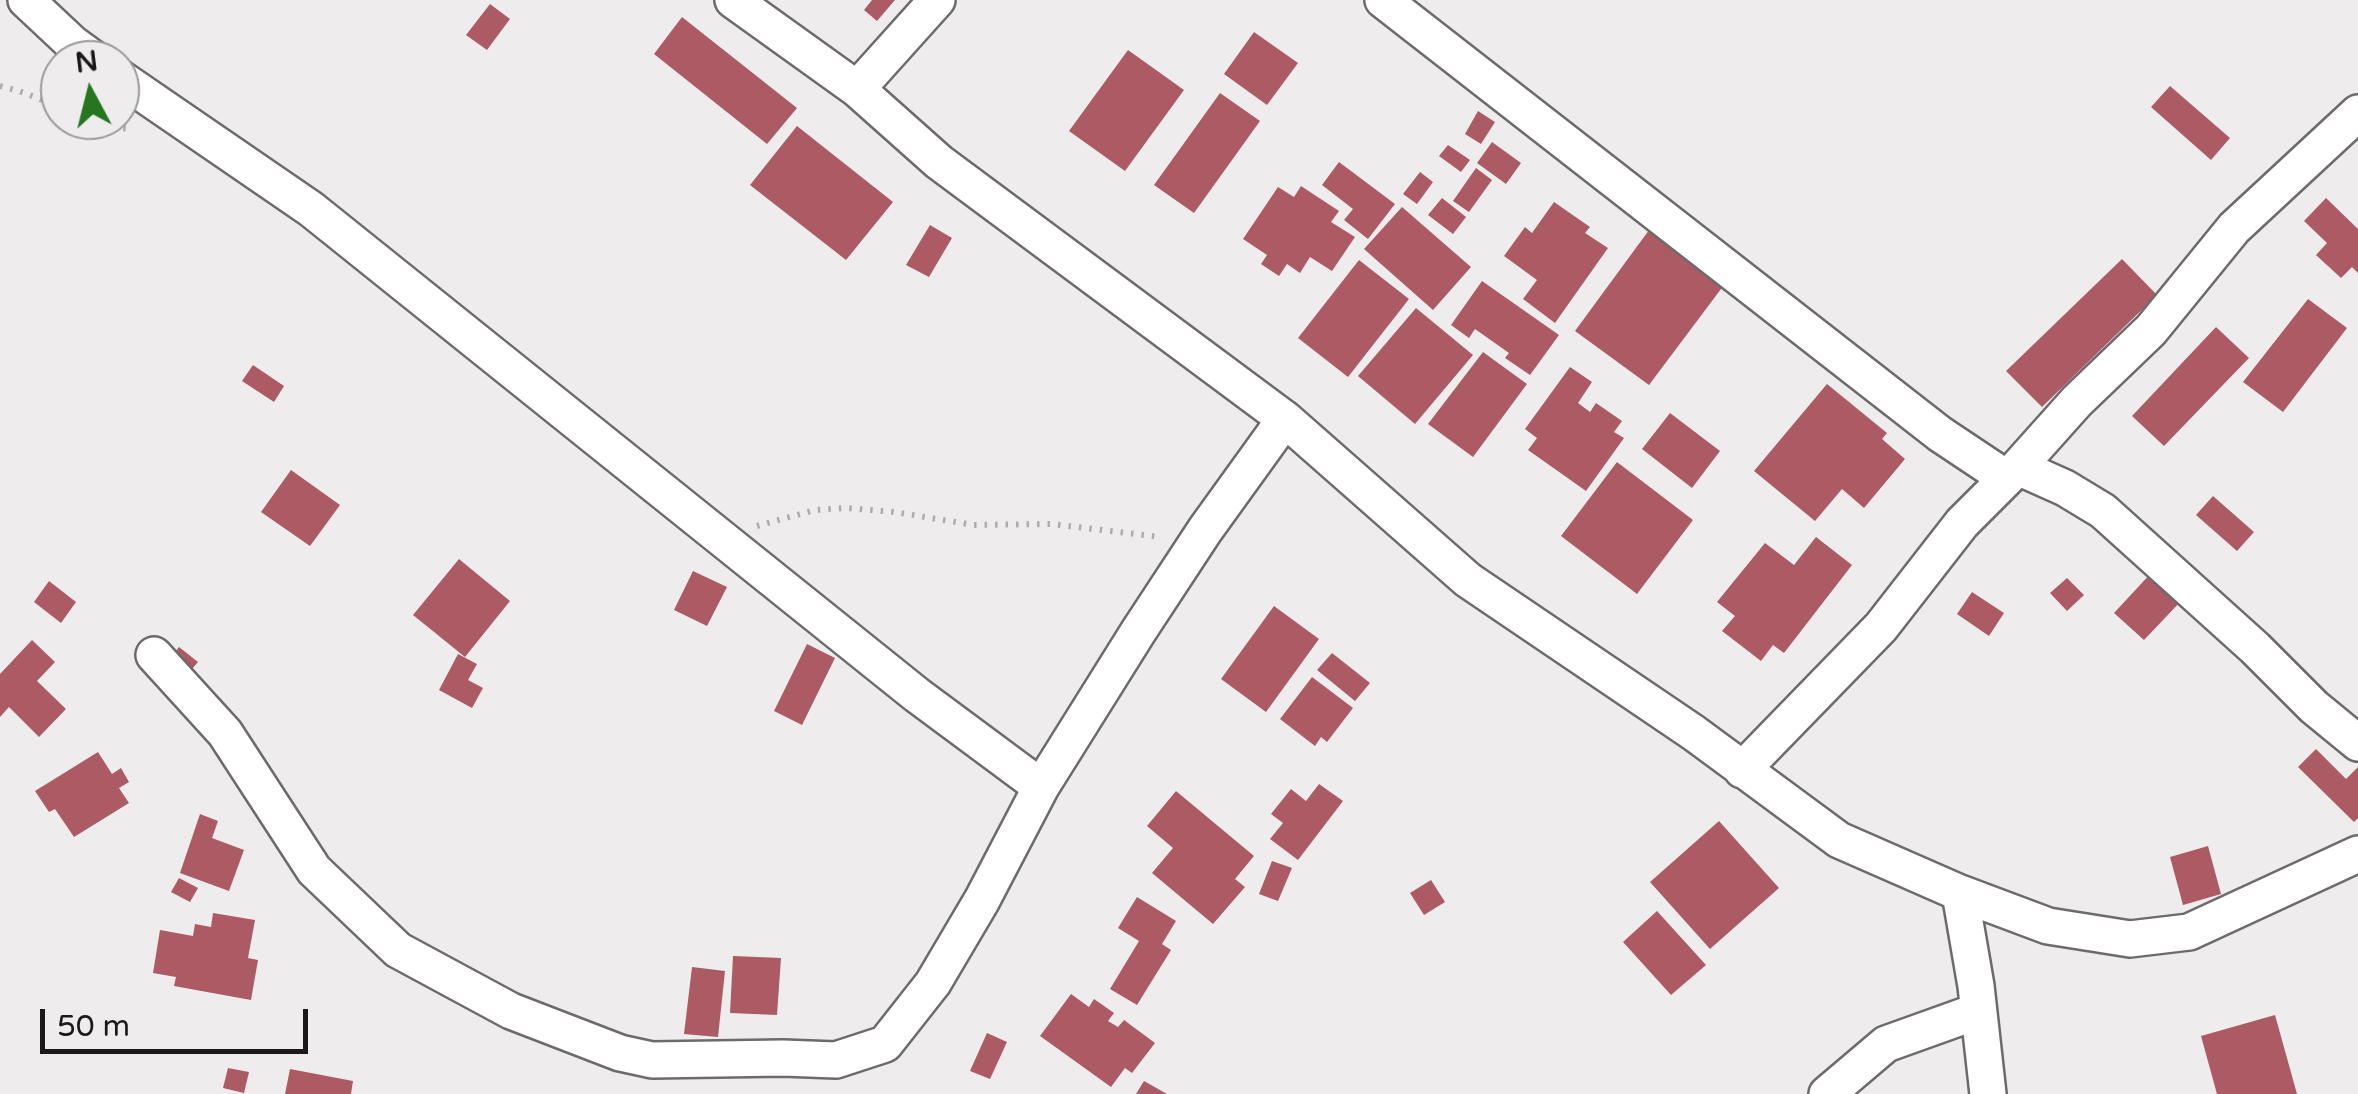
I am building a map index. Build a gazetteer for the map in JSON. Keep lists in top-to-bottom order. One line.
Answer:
{"scale_bar":"50 m","north":"top"}
